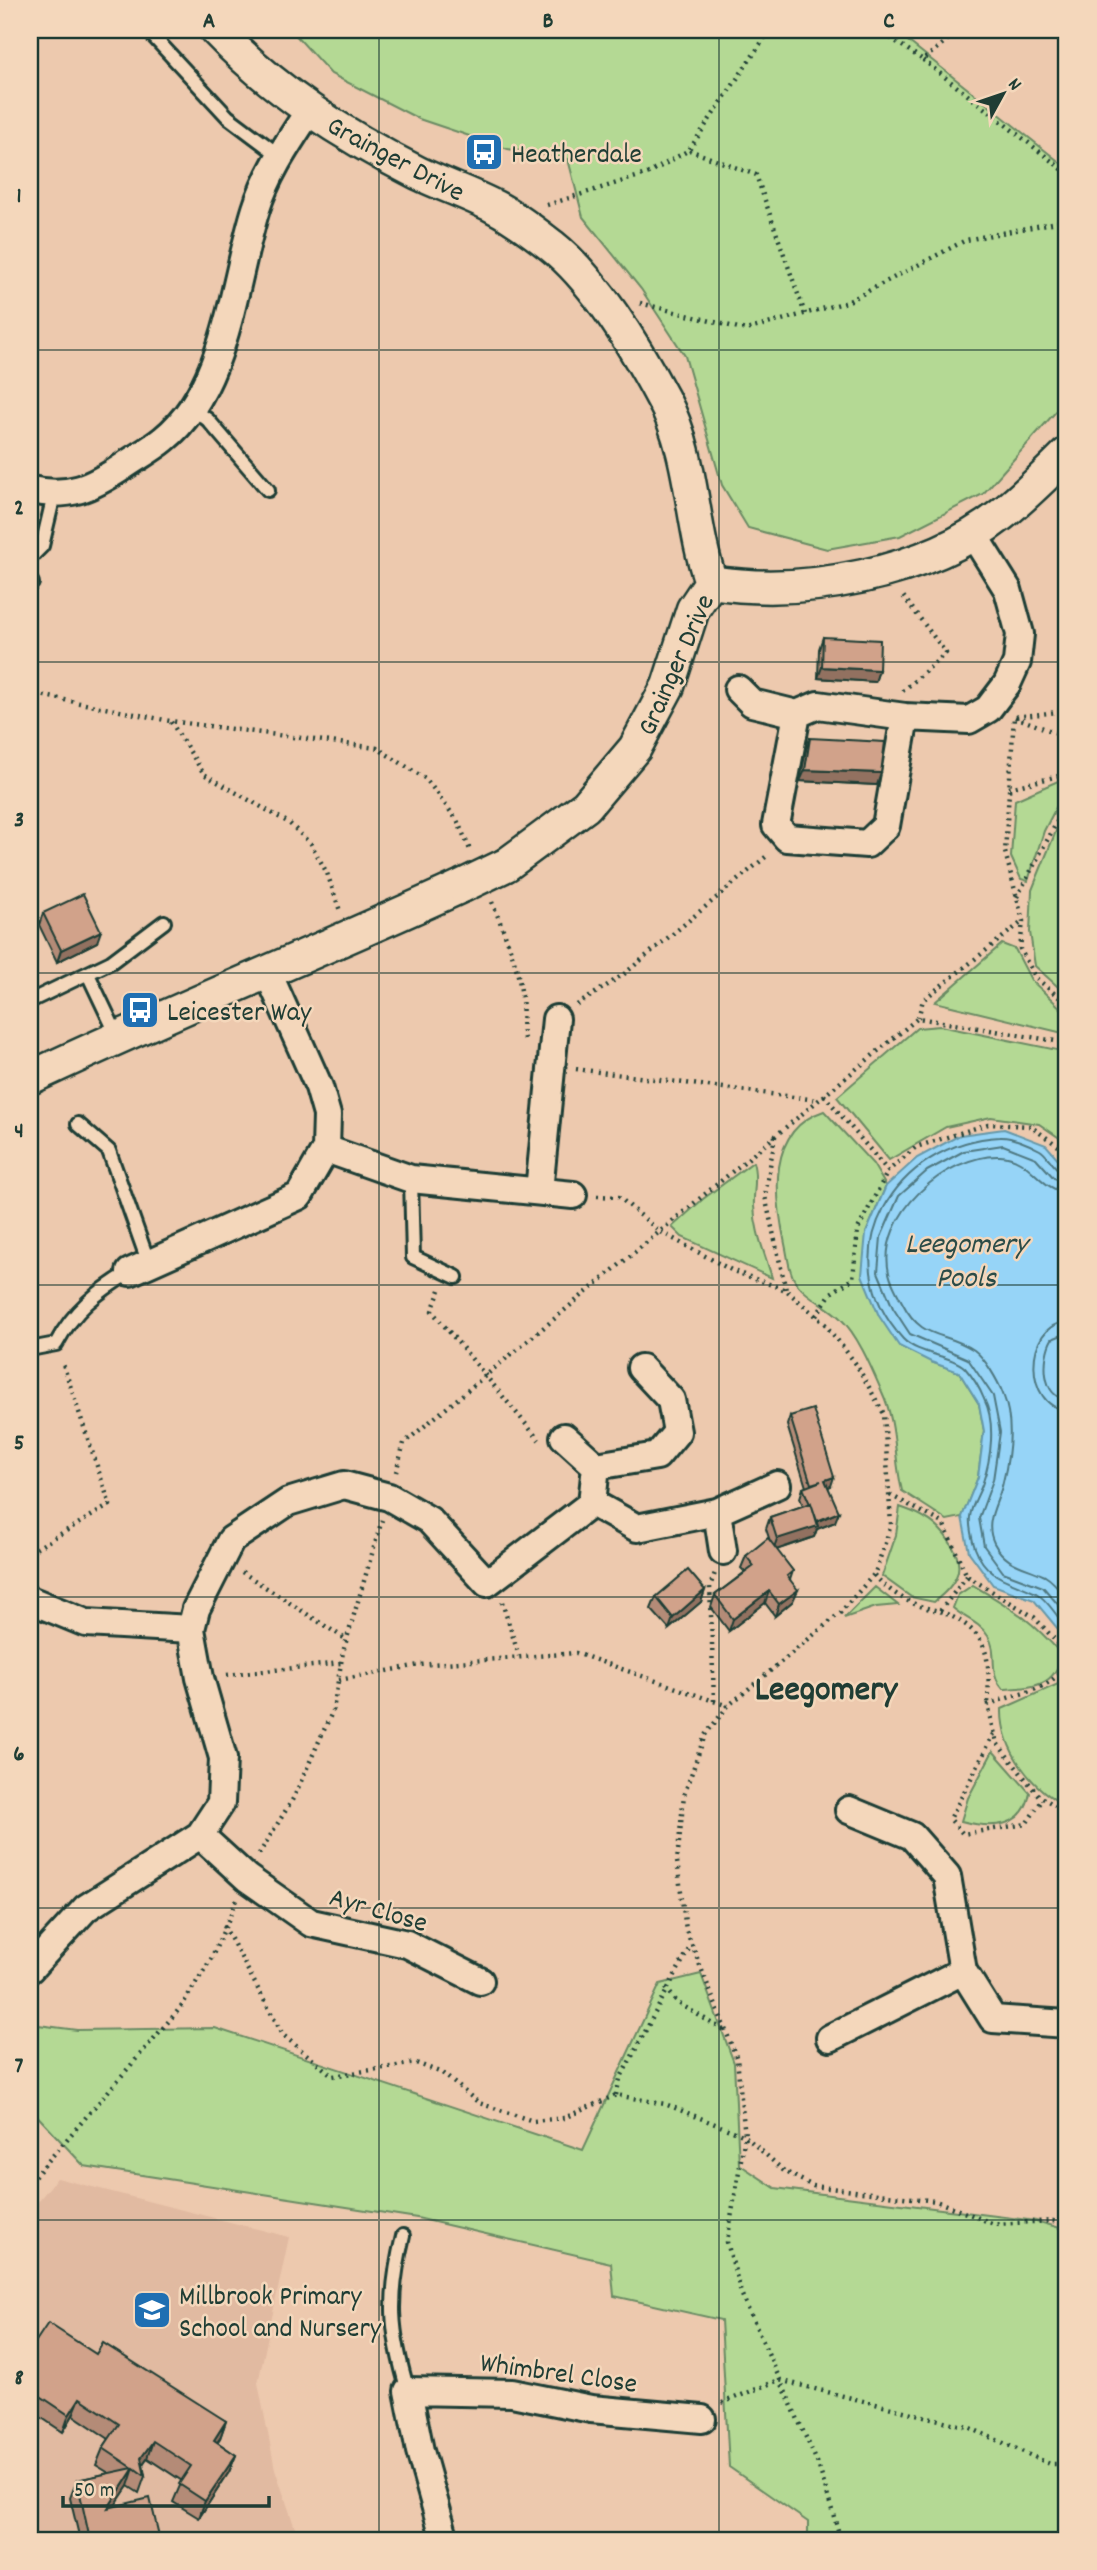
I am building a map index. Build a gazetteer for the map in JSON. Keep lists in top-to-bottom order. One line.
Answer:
{"streets":{"street":["Grainger Drive","Ayr Close","Whimbrel Close"]},"districts":["Leegomery"],"water":["Leegomery Pools"],"places":{"bus stop":["Heatherdale","Leicester Way"],"school or university":["Millbrook Primary School and Nursery"]},"scale_bar":"50 m","north":"top right","grid":{"columns":["A","B","C"],"rows":["1","2","3","4","5","6","7","8"]}}
